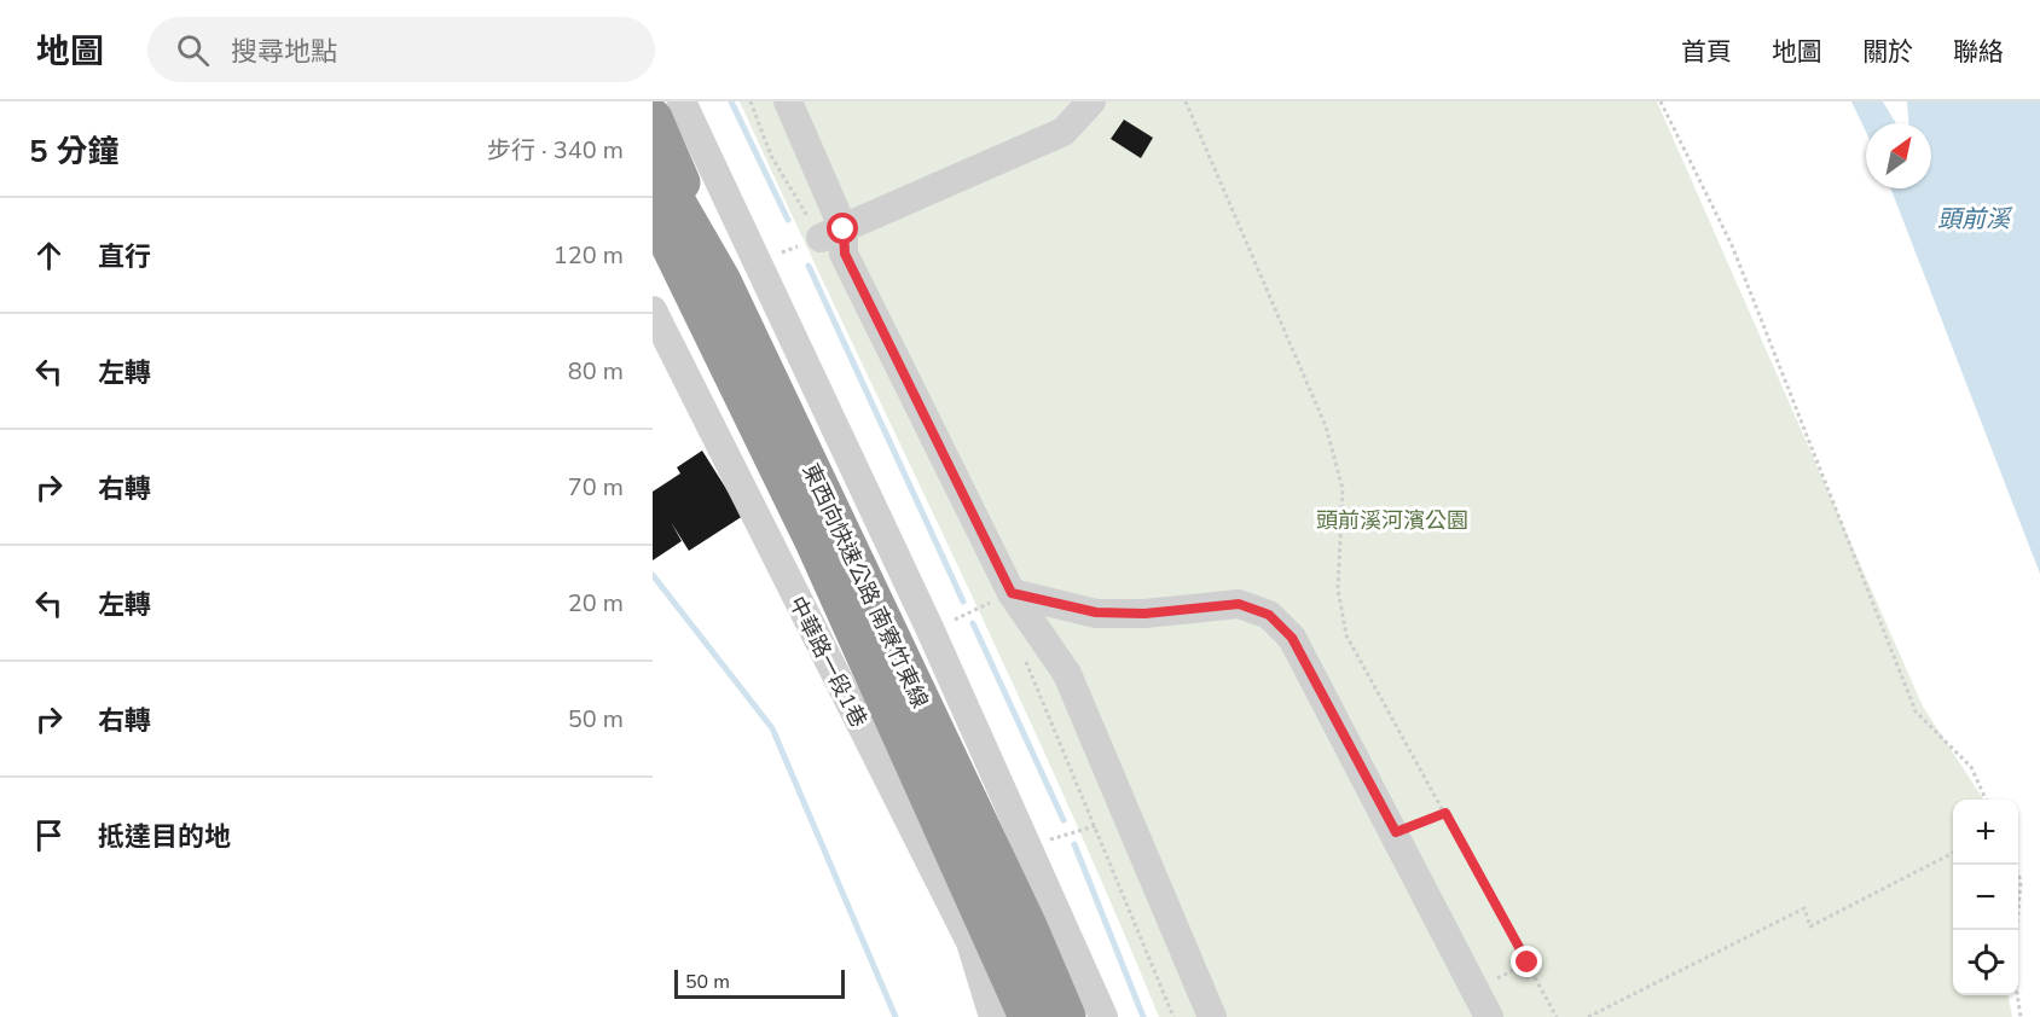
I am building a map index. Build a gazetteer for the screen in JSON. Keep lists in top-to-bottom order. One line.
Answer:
{"streets":{"highway":["東西向快速公路 南寮竹東線"],"street":["中華路一段1巷"]},"water":["頭前溪"],"parks":["頭前溪河濱公園"],"scale_bar":"50 m","north":"top right","page":{"header":"地圖","search":"搜尋地點","nav":["首頁","地圖","關於","聯絡"],"heading":["5 分鐘","步行 · 340 m"],"list":[["直行","120 m"],["左轉","80 m"],["右轉","70 m"],["左轉","20 m"],["右轉","50 m"],"抵達目的地"],"map_buttons":["+","−"],"scale":"50 m"}}
